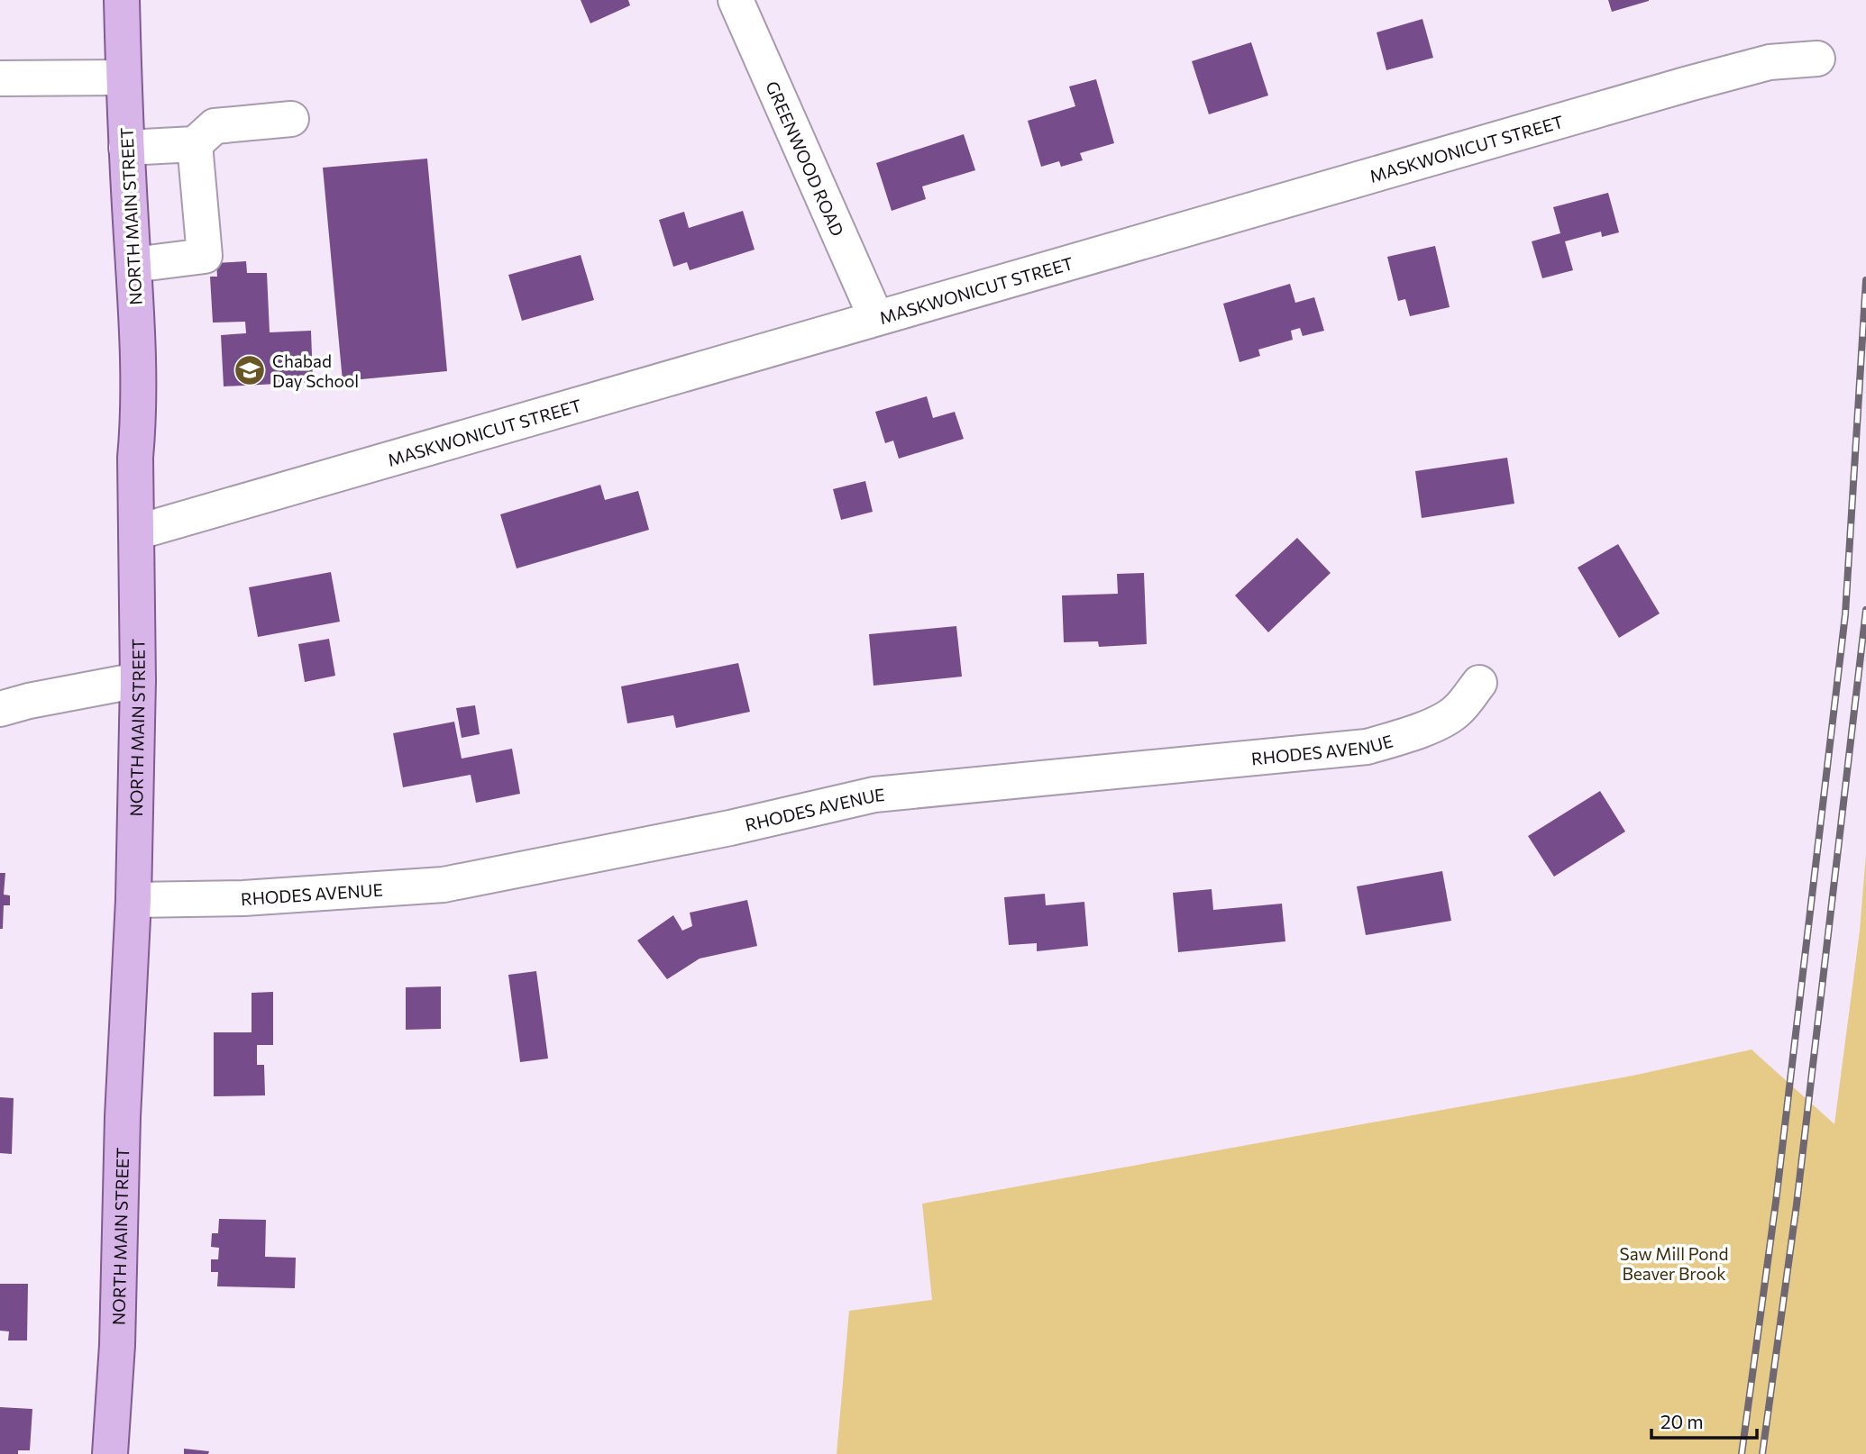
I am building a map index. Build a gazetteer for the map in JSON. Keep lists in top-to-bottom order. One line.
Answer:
{"streets":{"main road":["NORTH MAIN STREET"],"street":["MASKWONICUT STREET","GREENWOOD ROAD","RHODES AVENUE"]},"crossings":[["MASKWONICUT STREET","GREENWOOD ROAD"],["MASKWONICUT STREET","NORTH MAIN STREET"],["NORTH MAIN STREET","RHODES AVENUE"]],"parks":["Saw Mill Pond Beaver Brook"],"places":{"school or university":["Chabad Day School"]},"scale_bar":"20 m"}
